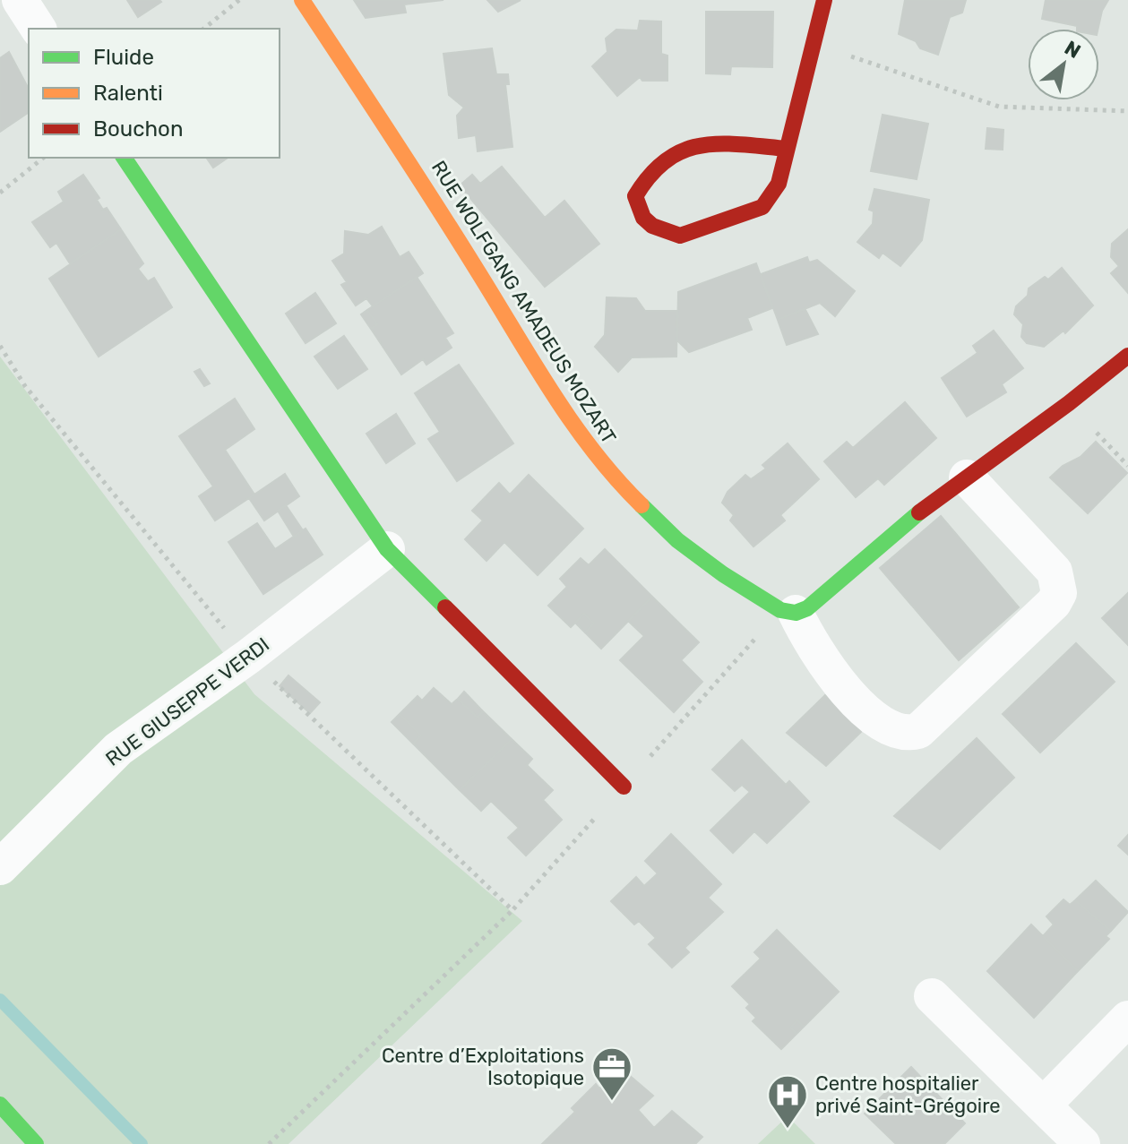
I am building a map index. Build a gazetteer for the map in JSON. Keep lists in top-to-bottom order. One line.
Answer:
{"streets":{"street":["RUE WOLFGANG AMADEUS MOZART","RUE GIUSEPPE VERDI"]},"places":{"office":["Centre d’Exploitations Isotopique"],"hospital":["Centre hospitalier privé Saint-Grégoire"]},"legend":["Fluide","Ralenti","Bouchon"],"north":"top right"}
